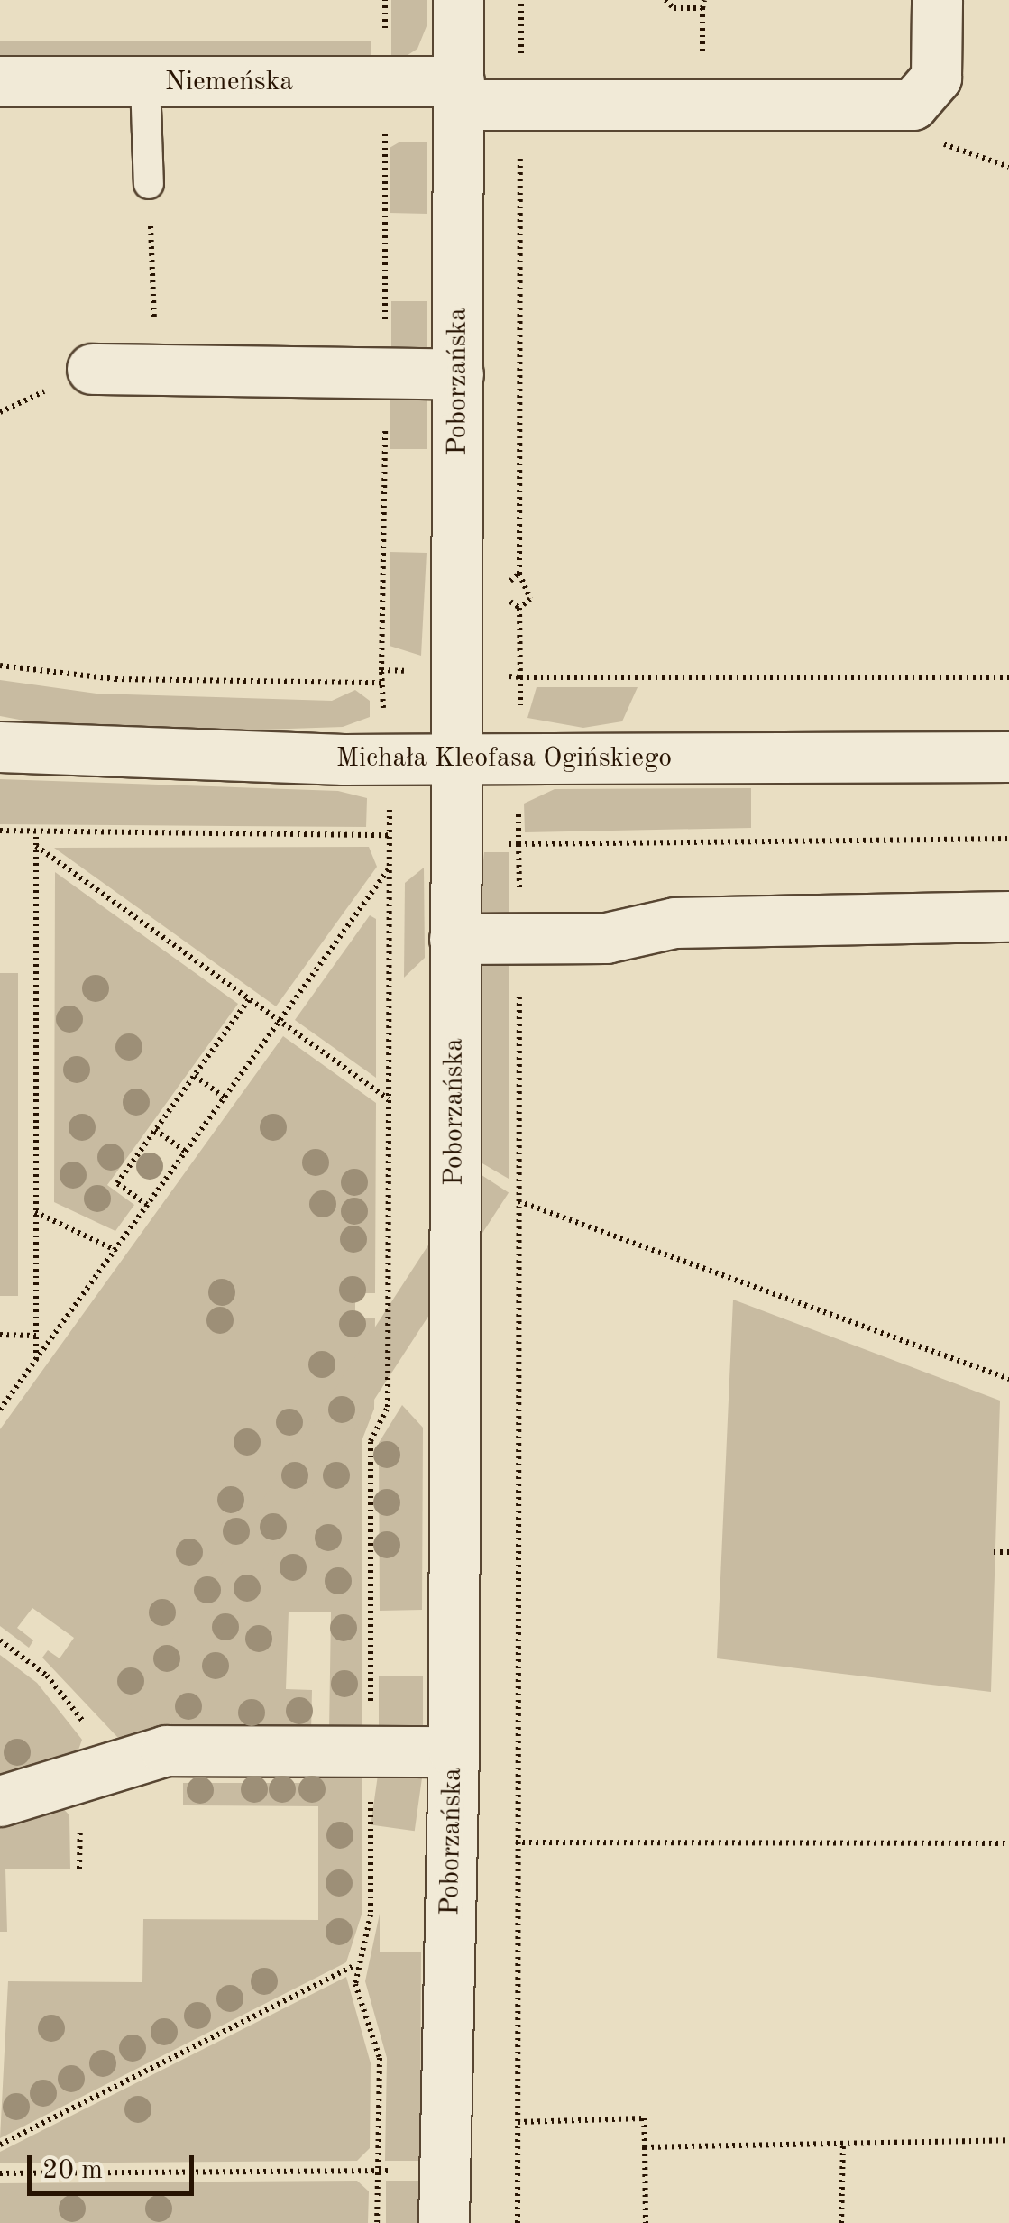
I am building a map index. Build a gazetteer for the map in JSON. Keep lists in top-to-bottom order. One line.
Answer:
{"streets":{"street":["Niemeńska","Poborzańska","Michała Kleofasa Ogińskiego"]},"crossings":[["Niemeńska","Poborzańska"],["Poborzańska","Michała Kleofasa Ogińskiego"]],"scale_bar":"20 m"}
